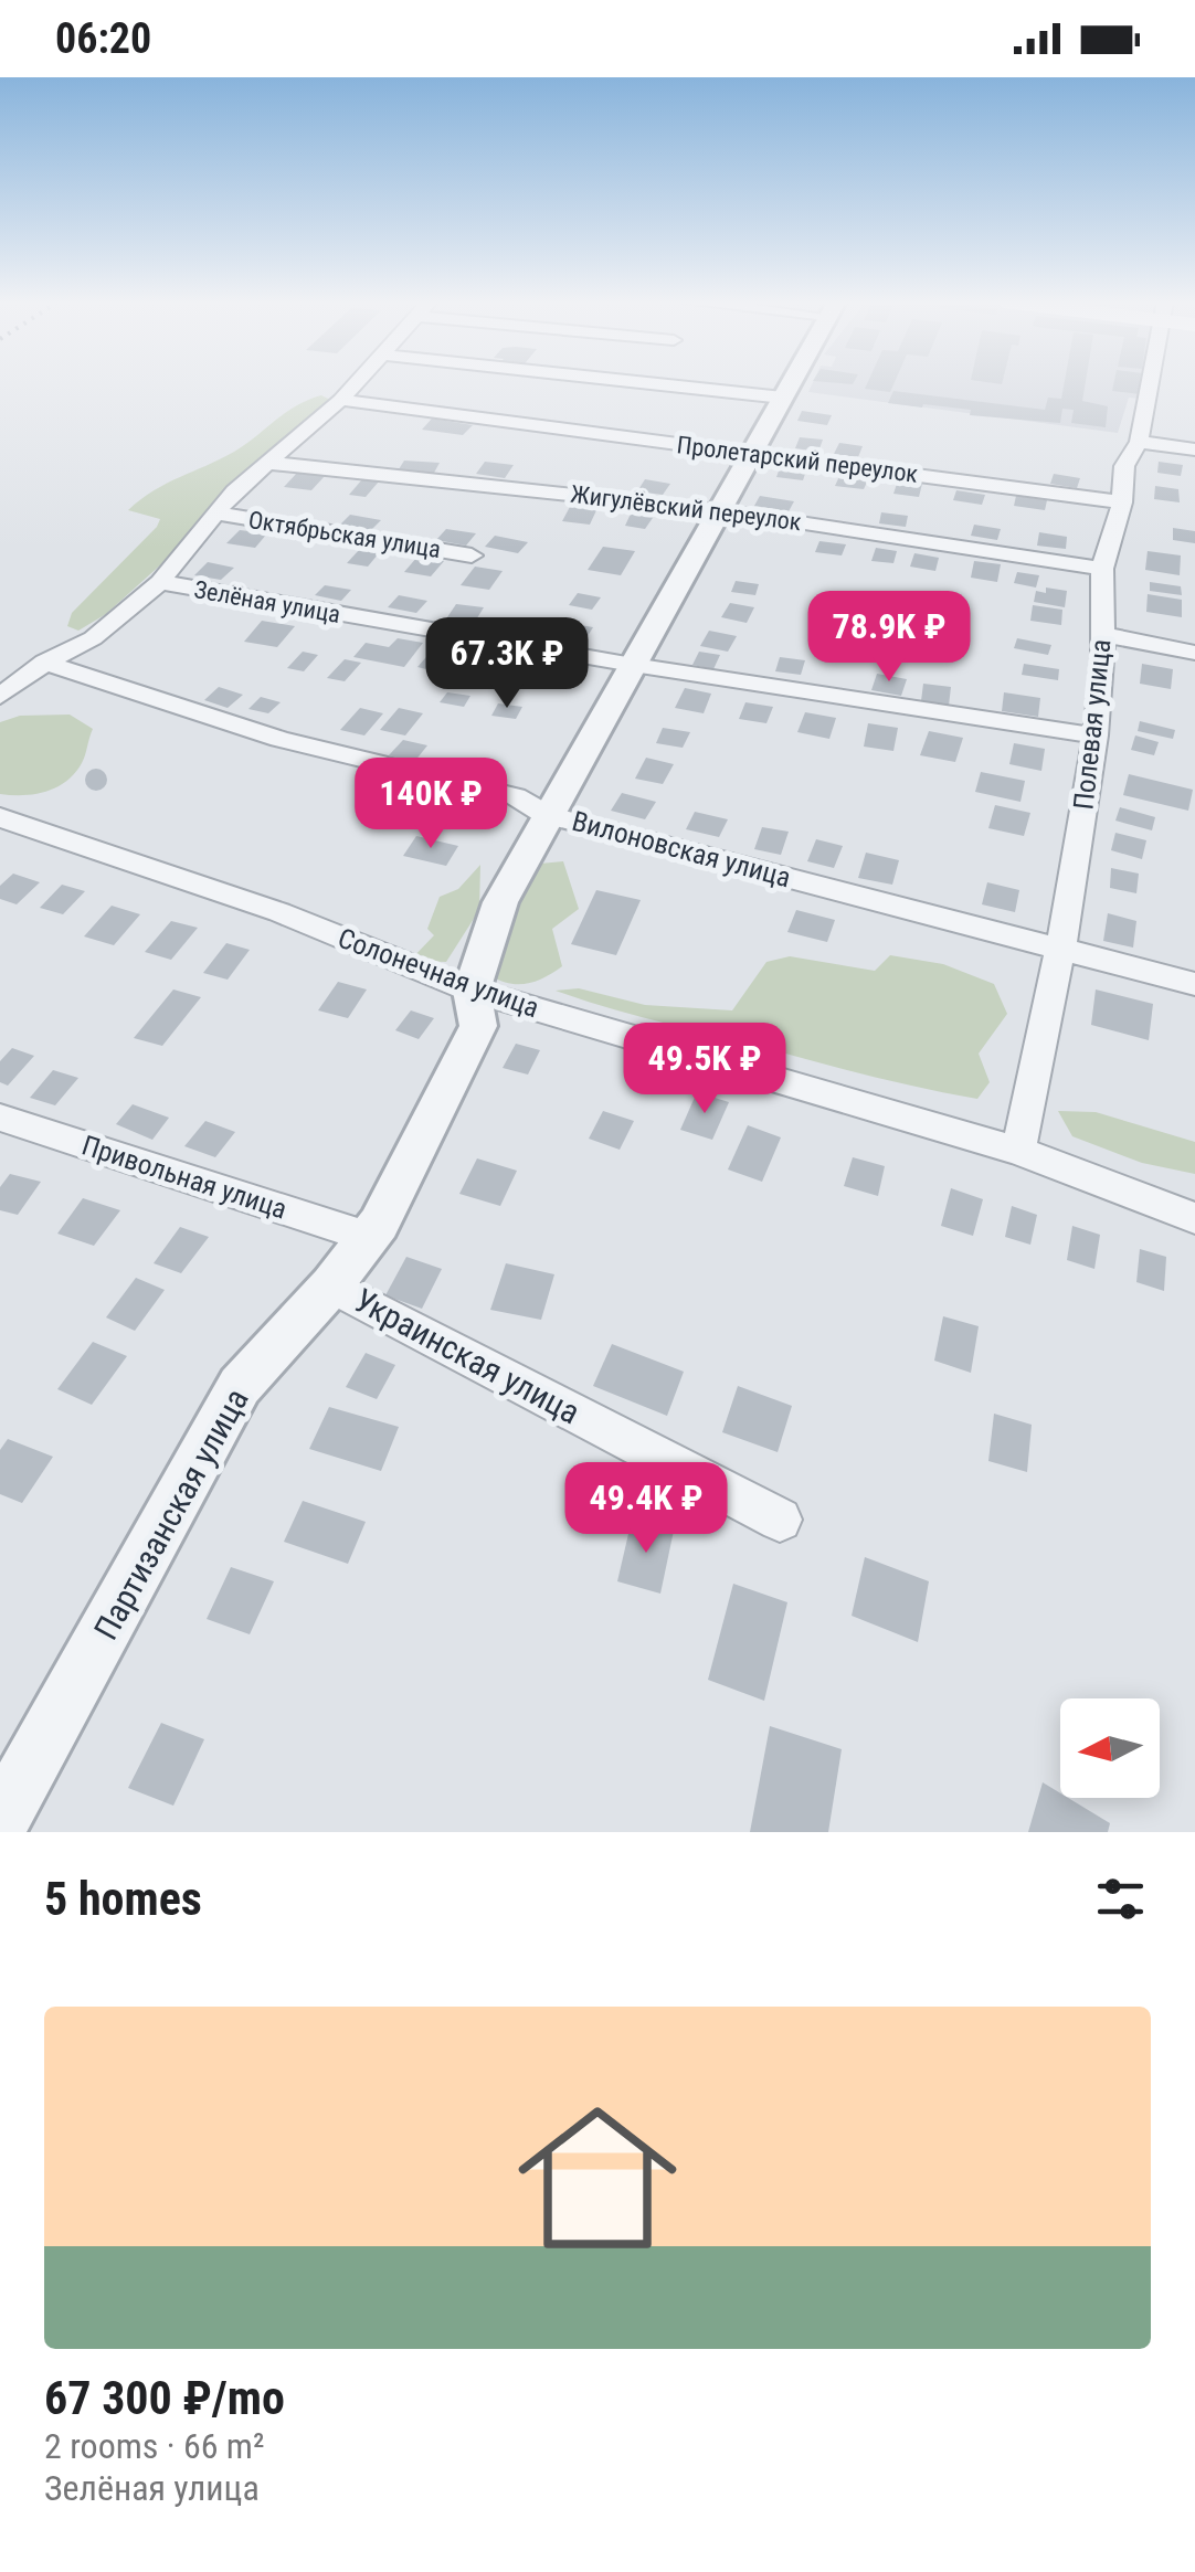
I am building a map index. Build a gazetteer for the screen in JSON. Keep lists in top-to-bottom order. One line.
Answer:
{"streets":{"street":["Пролетарский переулок","Жигулёвский переулок","Октябрьская улица","Зелёная улица","Полевая улица","Вилоновская улица","Солонечная улица","Привольная улица","Украинская улица","Партизанская улица"]},"crossings":[["Пролетарский переулок","Октябрьская улица"],["Пролетарский переулок","Полевая улица"],["Пролетарский переулок","Партизанская улица"],["Жигулёвский переулок","Октябрьская улица"],["Жигулёвский переулок","Полевая улица"],["Жигулёвский переулок","Партизанская улица"],["Октябрьская улица","Зелёная улица"],["Октябрьская улица","Вилоновская улица"],["Зелёная улица","Полевая улица"],["Зелёная улица","Партизанская улица"],["Полевая улица","Вилоновская улица"],["Полевая улица","Солонечная улица"],["Вилоновская улица","Партизанская улица"],["Солонечная улица","Партизанская улица"],["Привольная улица","Партизанская улица"],["Украинская улица","Партизанская улица"]],"north":"left","page":{"status":"06:20","price":["78.9K ₽","67.3K ₽","140K ₽","49.5K ₽","49.4K ₽"],"heading":"5 homes","list":[{"name":"67 300 ₽/mo","note":"2 rooms · 66 m² · Зелёная улица"}]}}
